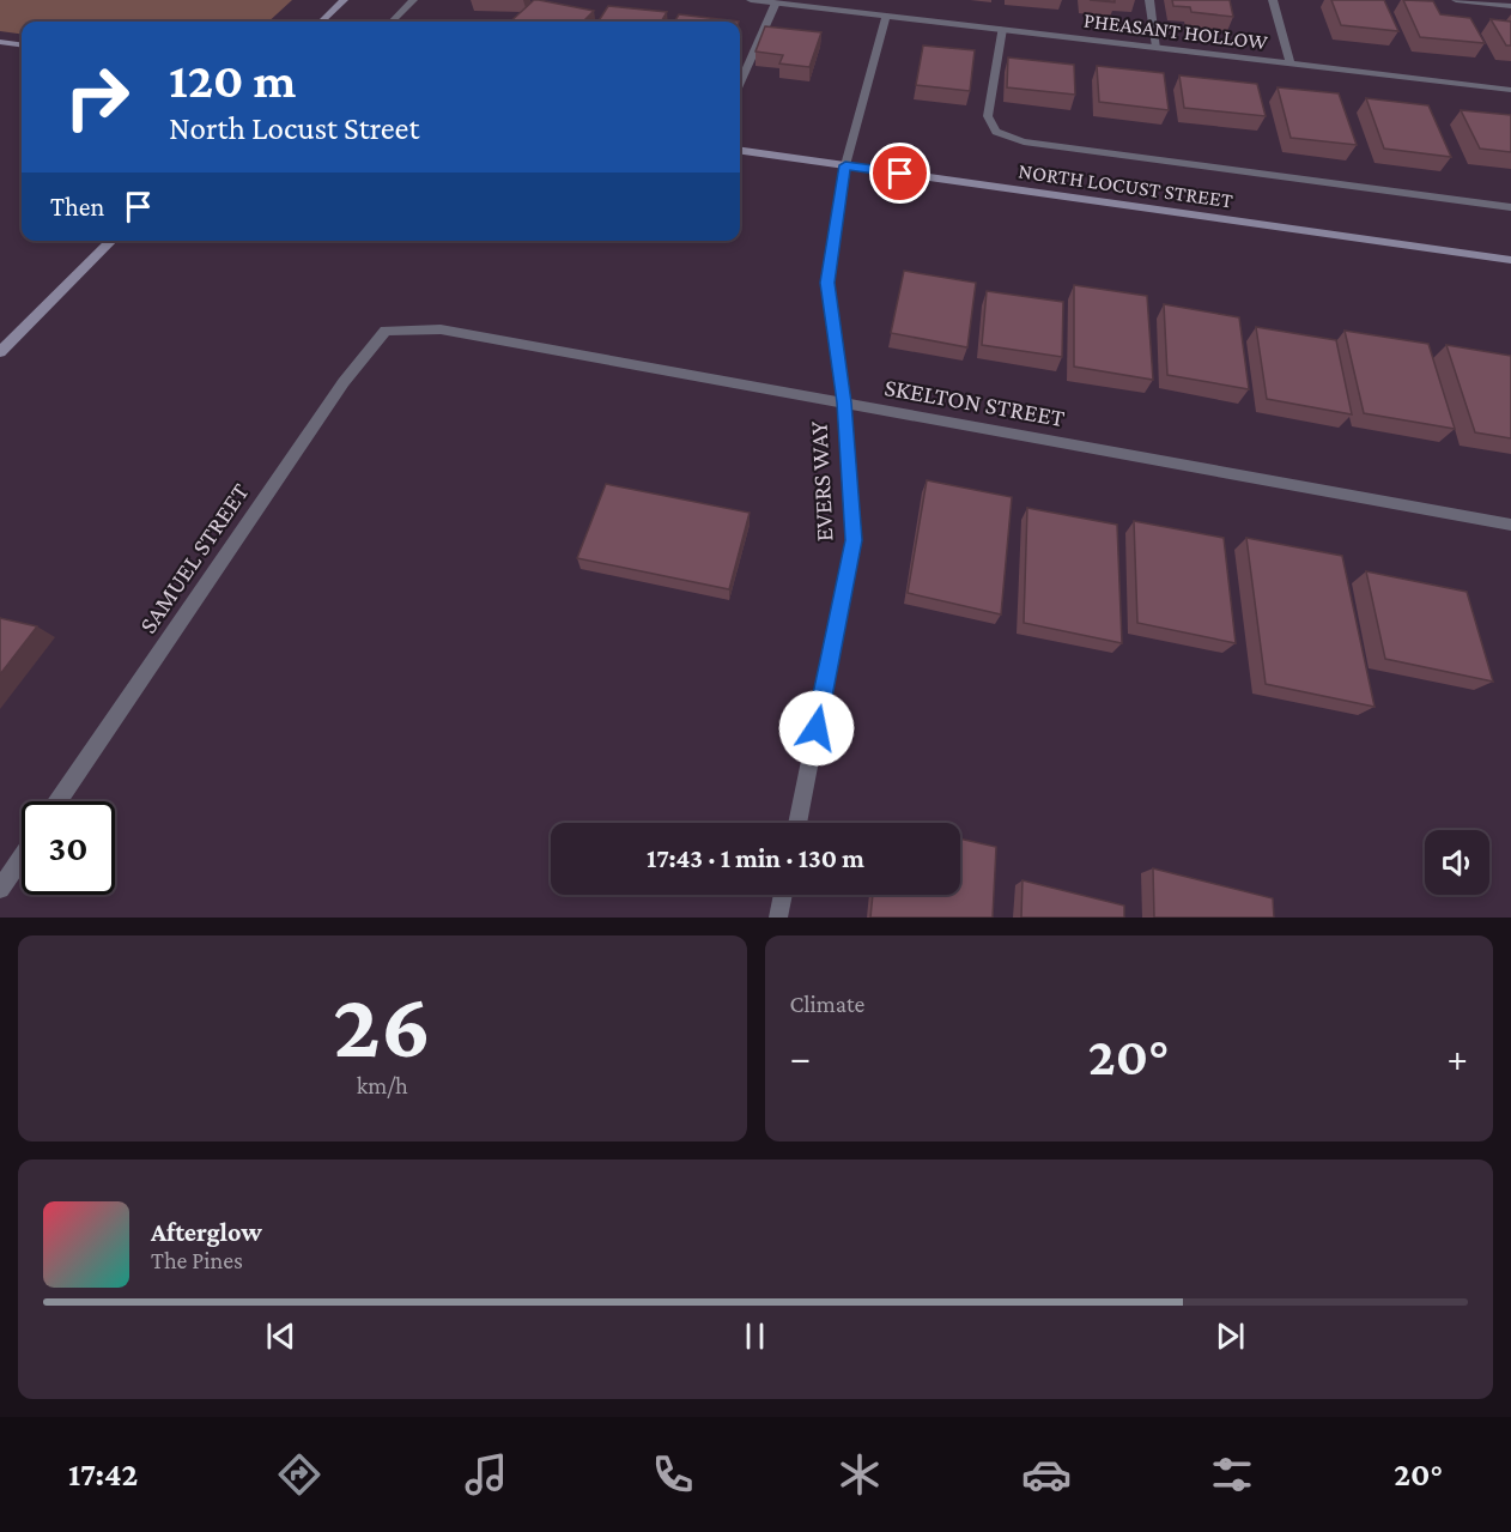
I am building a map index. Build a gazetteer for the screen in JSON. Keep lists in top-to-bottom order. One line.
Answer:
{"streets":{"main road":["NORTH LOCUST STREET"],"street":["PHEASANT HOLLOW","SKELTON STREET","EVERS WAY","SAMUEL STREET"]},"crossings":[["PHEASANT HOLLOW","EVERS WAY"],["NORTH LOCUST STREET","EVERS WAY"],["SKELTON STREET","EVERS WAY"],["SKELTON STREET","SAMUEL STREET"]],"page":{"turn":["120 m","North Locust Street"],"then":"Then","limit":"30","trip":"17:43 · 1 min · 130 m","tile":[["26","km/h"],"Climate"],"heat":["−","20°","+"],"song":["Afterglow","The Pines"],"tabs":["17:42","20°"]}}
